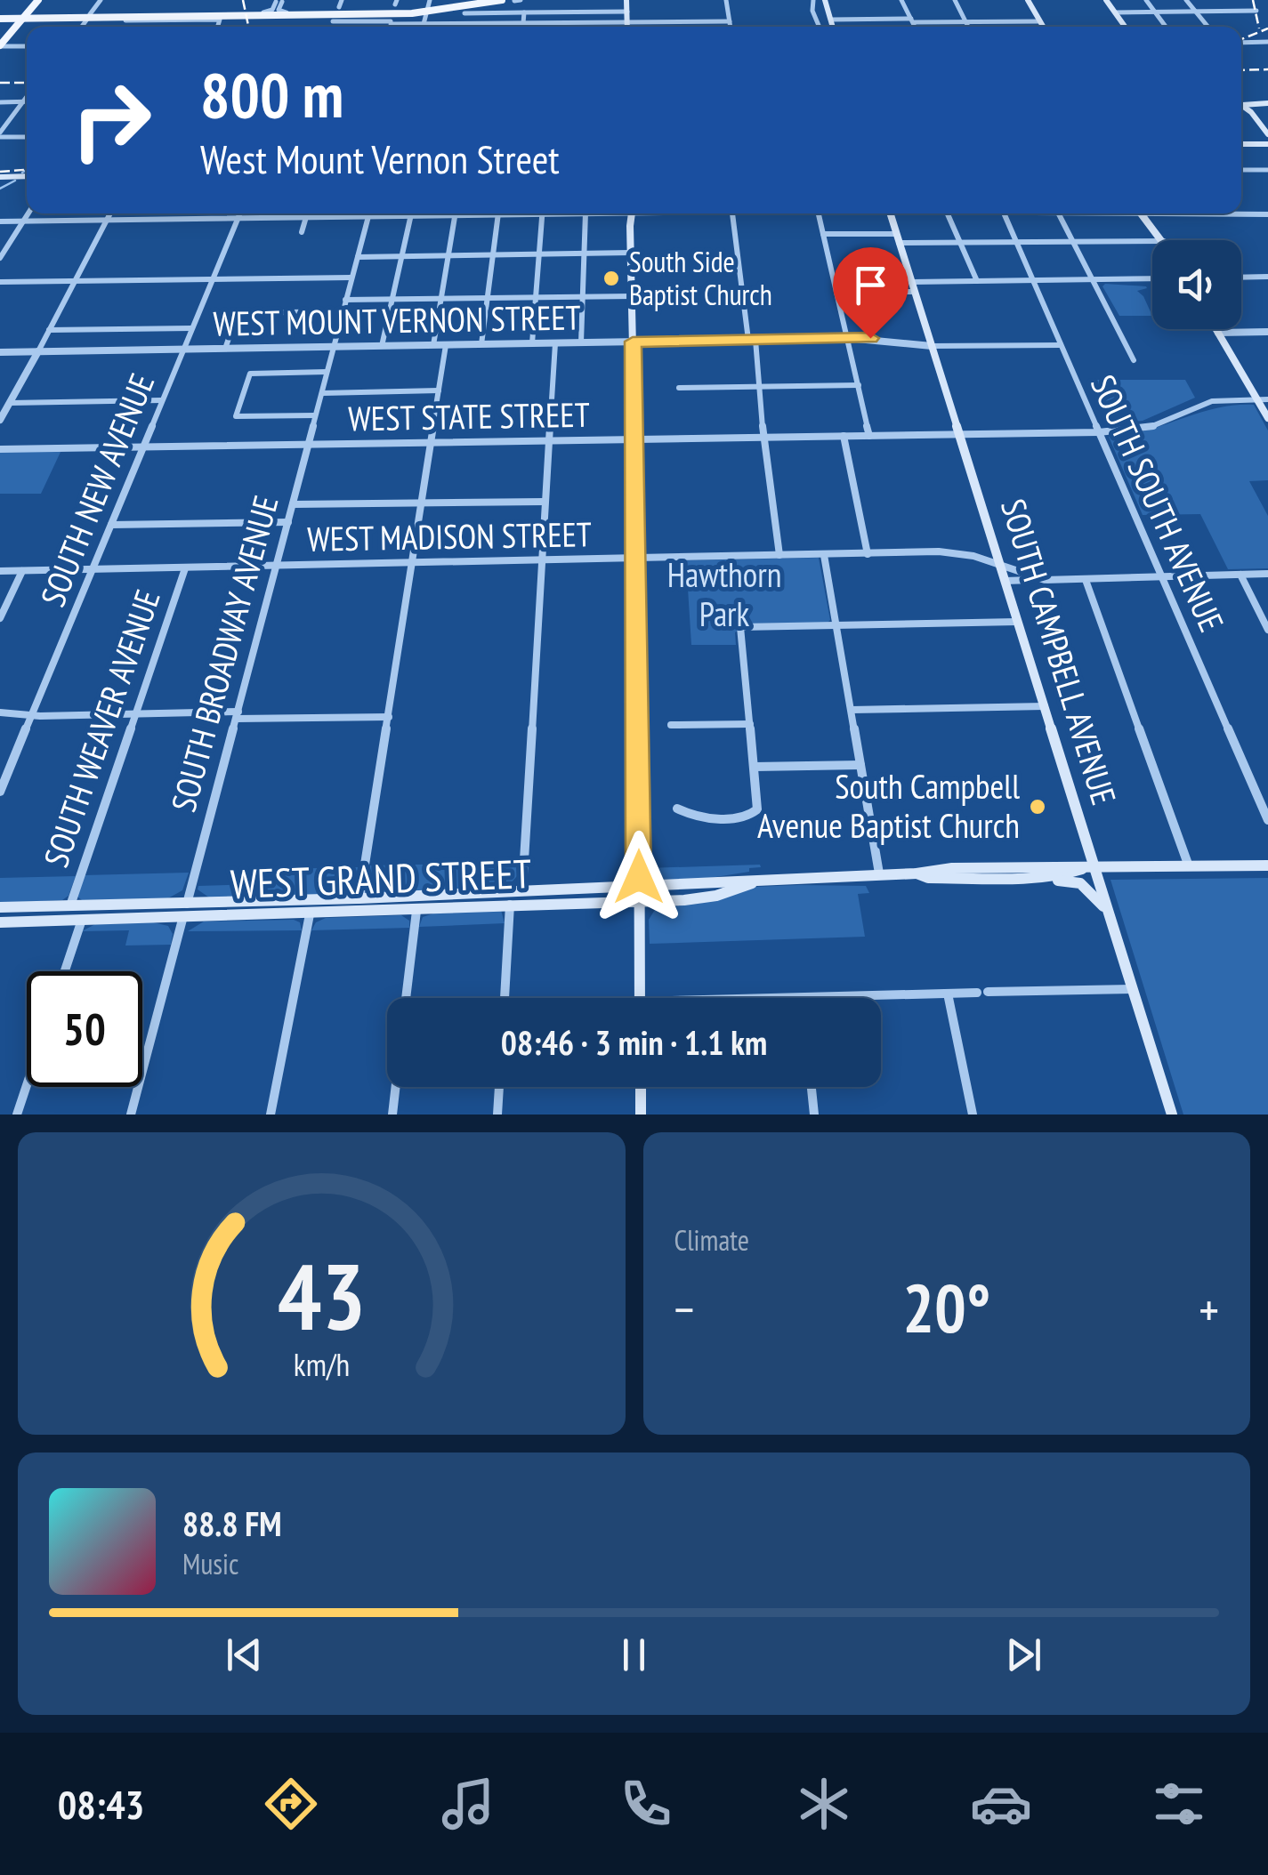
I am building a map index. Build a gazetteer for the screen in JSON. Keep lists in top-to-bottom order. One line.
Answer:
{"streets":{"main road":["SOUTH CAMPBELL AVENUE","WEST GRAND STREET"],"street":["WEST MOUNT VERNON STREET","WEST STATE STREET","SOUTH NEW AVENUE","SOUTH SOUTH AVENUE","WEST MADISON STREET","SOUTH BROADWAY AVENUE","SOUTH WEAVER AVENUE"]},"crossings":[["WEST MOUNT VERNON STREET","SOUTH NEW AVENUE"],["WEST MOUNT VERNON STREET","SOUTH SOUTH AVENUE"],["WEST MOUNT VERNON STREET","SOUTH CAMPBELL AVENUE"],["WEST MOUNT VERNON STREET","SOUTH BROADWAY AVENUE"],["WEST STATE STREET","SOUTH NEW AVENUE"],["WEST STATE STREET","SOUTH SOUTH AVENUE"],["WEST STATE STREET","SOUTH CAMPBELL AVENUE"],["WEST STATE STREET","SOUTH BROADWAY AVENUE"],["SOUTH NEW AVENUE","WEST MADISON STREET"],["SOUTH SOUTH AVENUE","WEST MADISON STREET"],["WEST MADISON STREET","SOUTH CAMPBELL AVENUE"],["WEST MADISON STREET","SOUTH BROADWAY AVENUE"],["WEST MADISON STREET","SOUTH WEAVER AVENUE"],["SOUTH CAMPBELL AVENUE","WEST GRAND STREET"],["SOUTH BROADWAY AVENUE","WEST GRAND STREET"],["SOUTH WEAVER AVENUE","WEST GRAND STREET"]],"parks":["Hawthorn Park"],"places":["South Side Baptist Church","South Campbell Avenue Baptist Church"],"page":{"turn":["800 m","West Mount Vernon Street"],"limit":"50","trip":"08:46 · 3 min · 1.1 km","tile":"Climate","heat":["−","20°","+"],"song":["88.8 FM","Music"],"tabs":"08:43","gauge":["43","km/h"]}}
